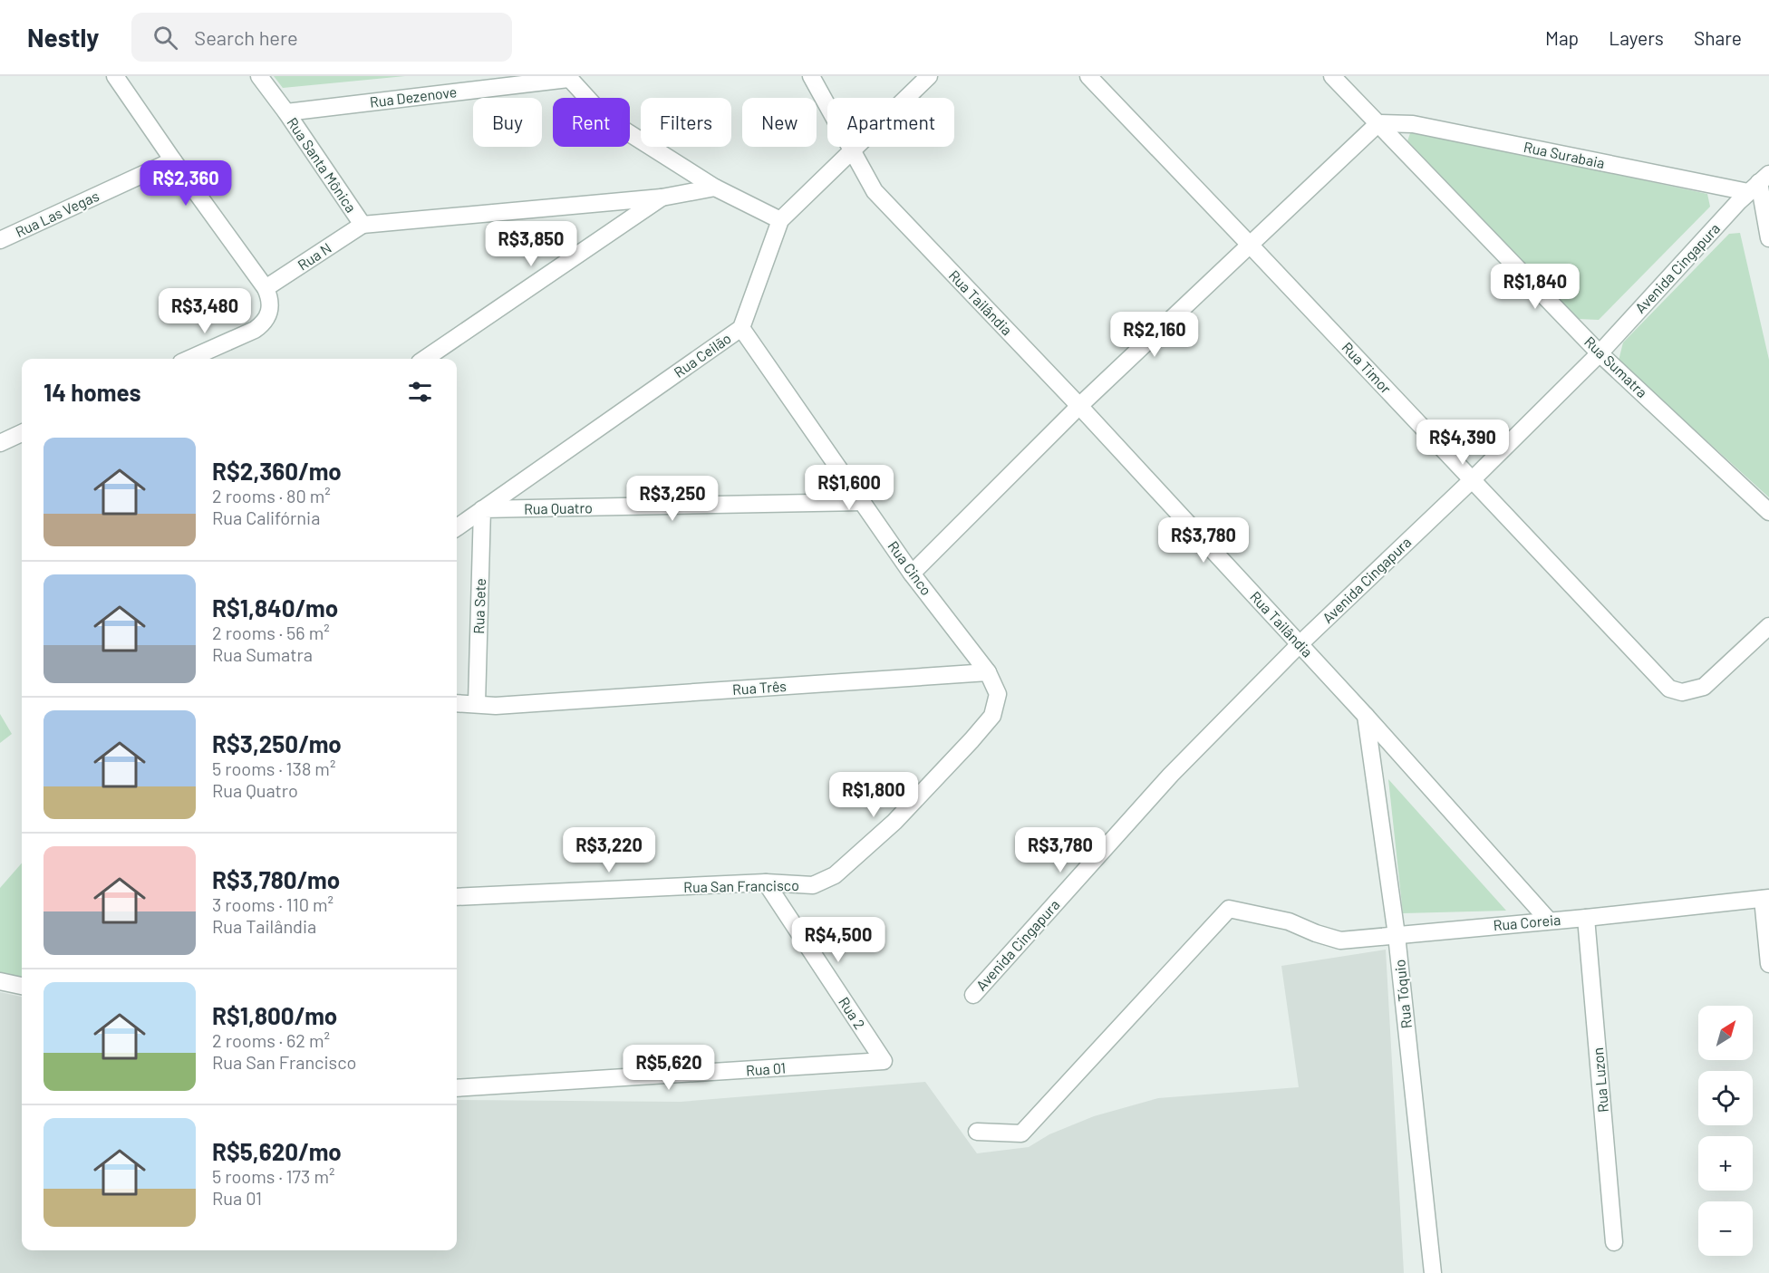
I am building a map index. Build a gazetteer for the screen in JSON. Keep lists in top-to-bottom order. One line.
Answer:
{"streets":{"street":["Rua Dezenove","Rua Surabaia","Rua Santa Mônica","Rua Las Vegas","Rua N","Avenida Cingapura","Rua Tailândia","Rua Ceilão","Rua Sumatra","Rua Timor","Rua Quatro","Rua Cinco","Rua Sete","Rua Três","Rua San Francisco","Rua Coreia","Rua Tóquio","Rua 2","Rua 01","Rua Luzon"]},"crossings":[["Rua Dezenove","Rua Santa Mônica"],["Rua Surabaia","Avenida Cingapura"],["Rua Surabaia","Rua Sumatra"],["Rua Santa Mônica","Rua N"],["Avenida Cingapura","Rua Tailândia"],["Avenida Cingapura","Rua Sumatra"],["Avenida Cingapura","Rua Timor"],["Rua Tailândia","Rua Ceilão"],["Rua Tailândia","Rua Coreia"],["Rua Tailândia","Rua Tóquio"],["Rua Ceilão","Rua Quatro"],["Rua Ceilão","Rua Cinco"],["Rua Ceilão","Rua Sete"],["Rua Quatro","Rua Cinco"],["Rua Quatro","Rua Sete"],["Rua Cinco","Rua Três"],["Rua Cinco","Rua San Francisco"],["Rua Sete","Rua Três"],["Rua Três","Rua San Francisco"],["Rua San Francisco","Rua 2"],["Rua Coreia","Rua Tóquio"],["Rua Coreia","Rua Luzon"],["Rua 2","Rua 01"]],"north":"top right","page":{"header":"Nestly","search":"Search here","nav":["Map","Layers","Share"],"chip":["Buy","Rent","Filters","New","Apartment"],"price":["R$2,360","R$3,850","R$1,840","R$3,480","R$2,160","R$4,390","R$1,600","R$3,250","R$3,780","R$1,800","R$3,220","R$3,780","R$4,500","R$5,620"],"heading":"14 homes","list":[{"name":"R$2,360/mo","note":"2 rooms · 80 m² · Rua Califórnia"},{"name":"R$1,840/mo","note":"2 rooms · 56 m² · Rua Sumatra"},{"name":"R$3,250/mo","note":"5 rooms · 138 m² · Rua Quatro"},{"name":"R$3,780/mo","note":"3 rooms · 110 m² · Rua Tailândia"},{"name":"R$1,800/mo","note":"2 rooms · 62 m² · Rua San Francisco"},{"name":"R$5,620/mo","note":"5 rooms · 173 m² · Rua 01"}],"map_buttons":["+","−"]}}
